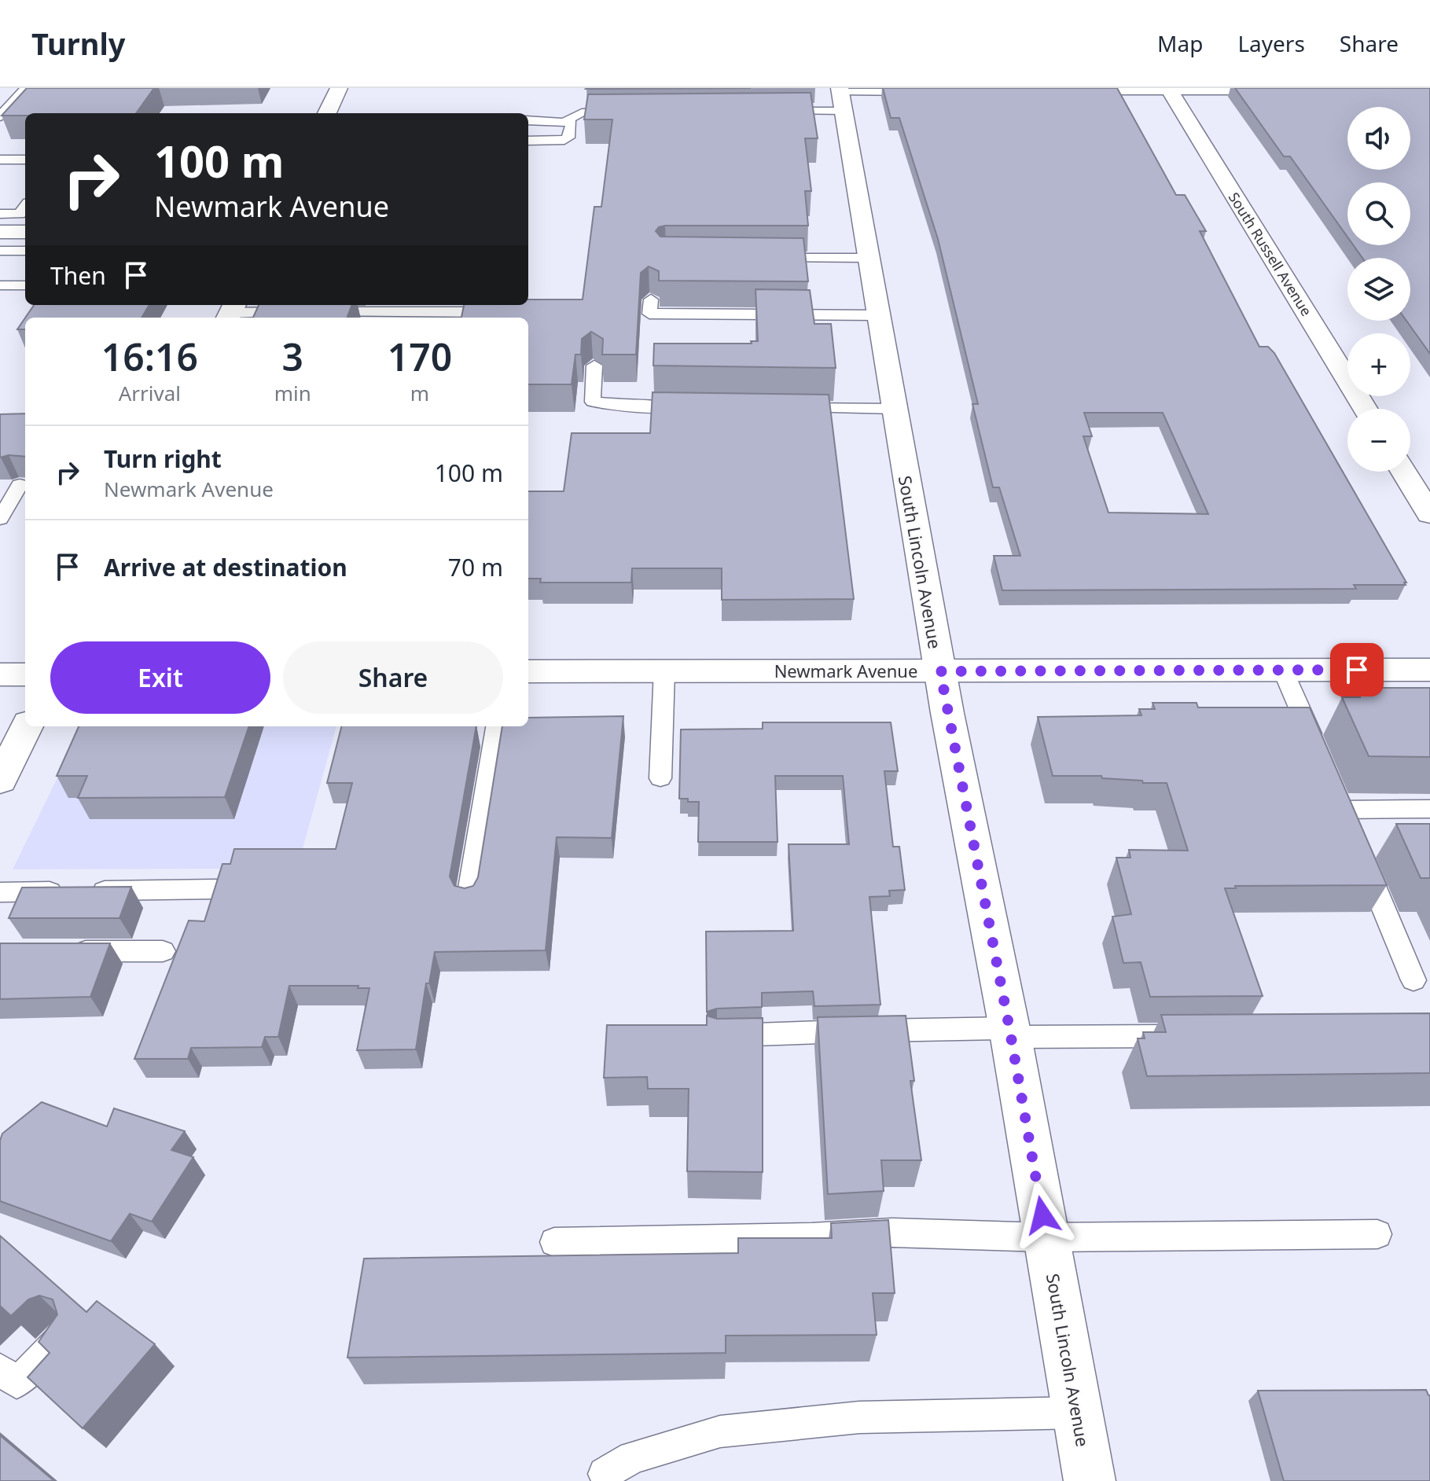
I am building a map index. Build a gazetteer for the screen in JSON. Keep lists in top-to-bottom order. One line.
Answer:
{"streets":{"street":["South Russell Avenue","South Lincoln Avenue","Newmark Avenue"]},"crossings":[["South Lincoln Avenue","Newmark Avenue"]],"page":{"header":"Turnly","nav":["Map","Layers","Share"],"map_buttons":["+","−"],"turn":["100 m","Newmark Avenue"],"then":"Then","eta":["16:16","Arrival","3","min","170","m"],"list":[{"name":"Turn right","note":"Newmark Avenue","value":"100 m"},{"name":"Arrive at destination","value":"70 m"}],"buttons":["Exit","Share"]}}
